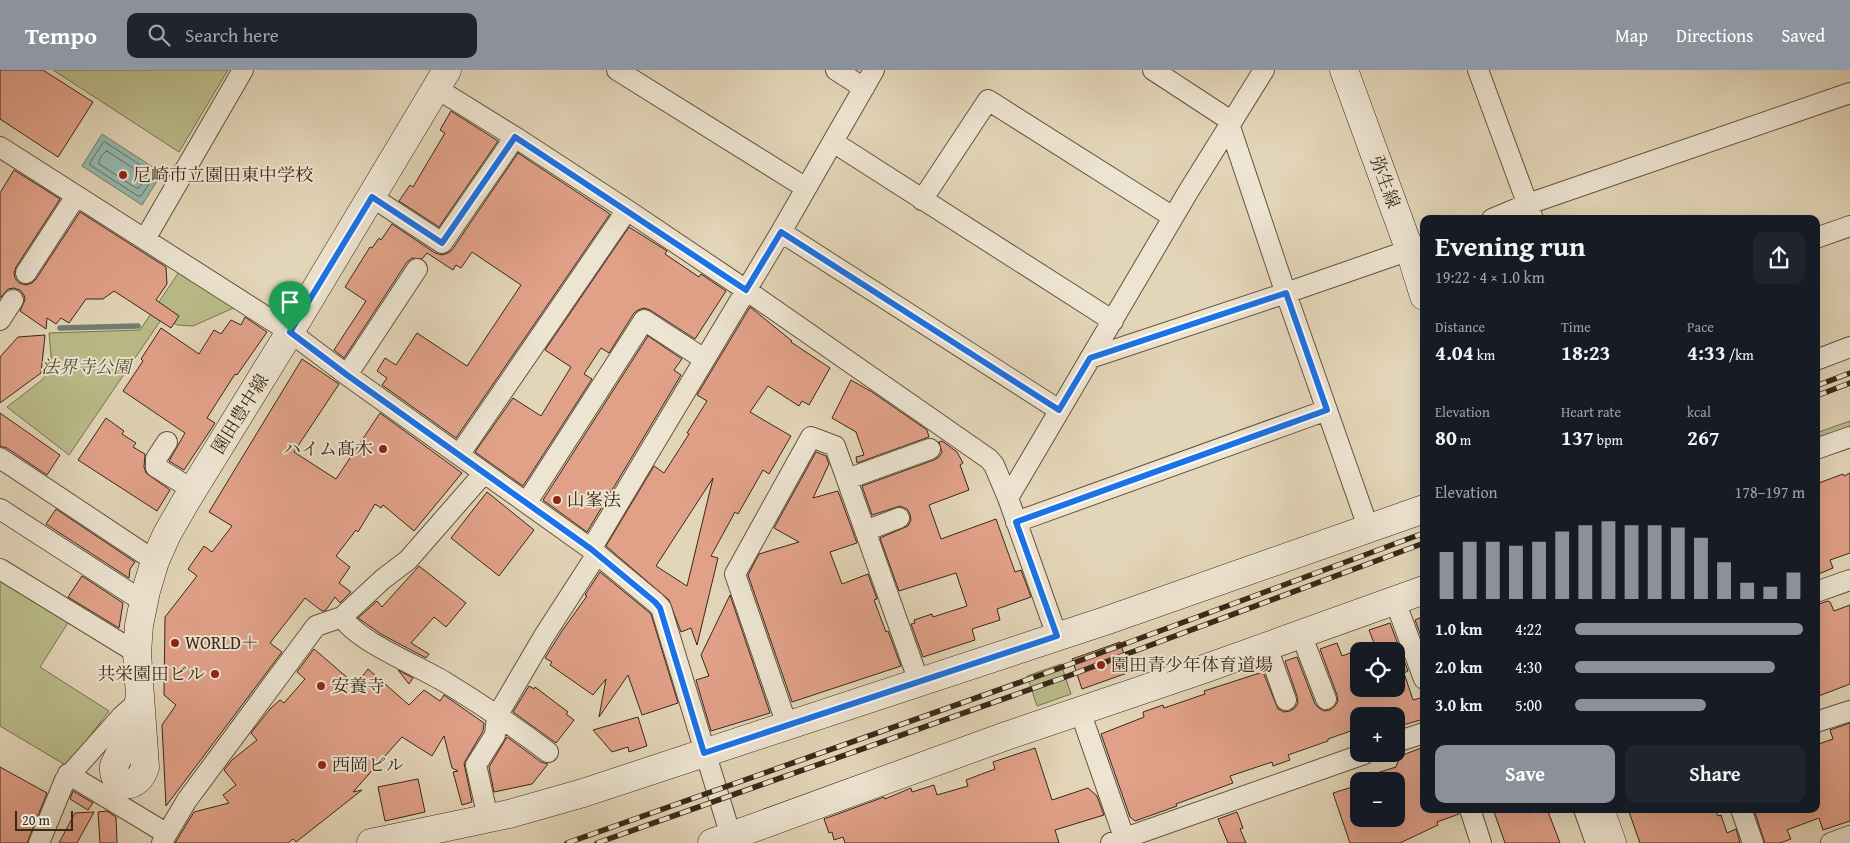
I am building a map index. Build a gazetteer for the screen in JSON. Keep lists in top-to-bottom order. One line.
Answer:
{"streets":{"street":["弥生線","園田豊中線"]},"parks":["法界寺公園"],"places":["尼崎市立園田東中学校","ハイム髙木","山峯法","WORLD＋","園田青少年体育道場","共栄園田ビル","安養寺","西岡ビル"],"scale_bar":"20 m","page":{"header":"Tempo","search":"Search here","nav":["Map","Directions","Saved"],"heading":["Evening run","19:22 · 4 × 1.0 km"],"stats":[["Distance","4.04 km"],["Time","18:23"],["Pace","4:33 /km"],["Elevation","80 m"],["Heart rate","137 bpm"],["kcal","267"]],"chart":["Elevation","178–197 m"],"list":[{"name":"1.0 km","note":"4:22"},{"name":"2.0 km","note":"4:30"},{"name":"3.0 km","note":"5:00"}],"map_buttons":["+","−"],"buttons":["Save","Share"],"scale":"20 m"}}
